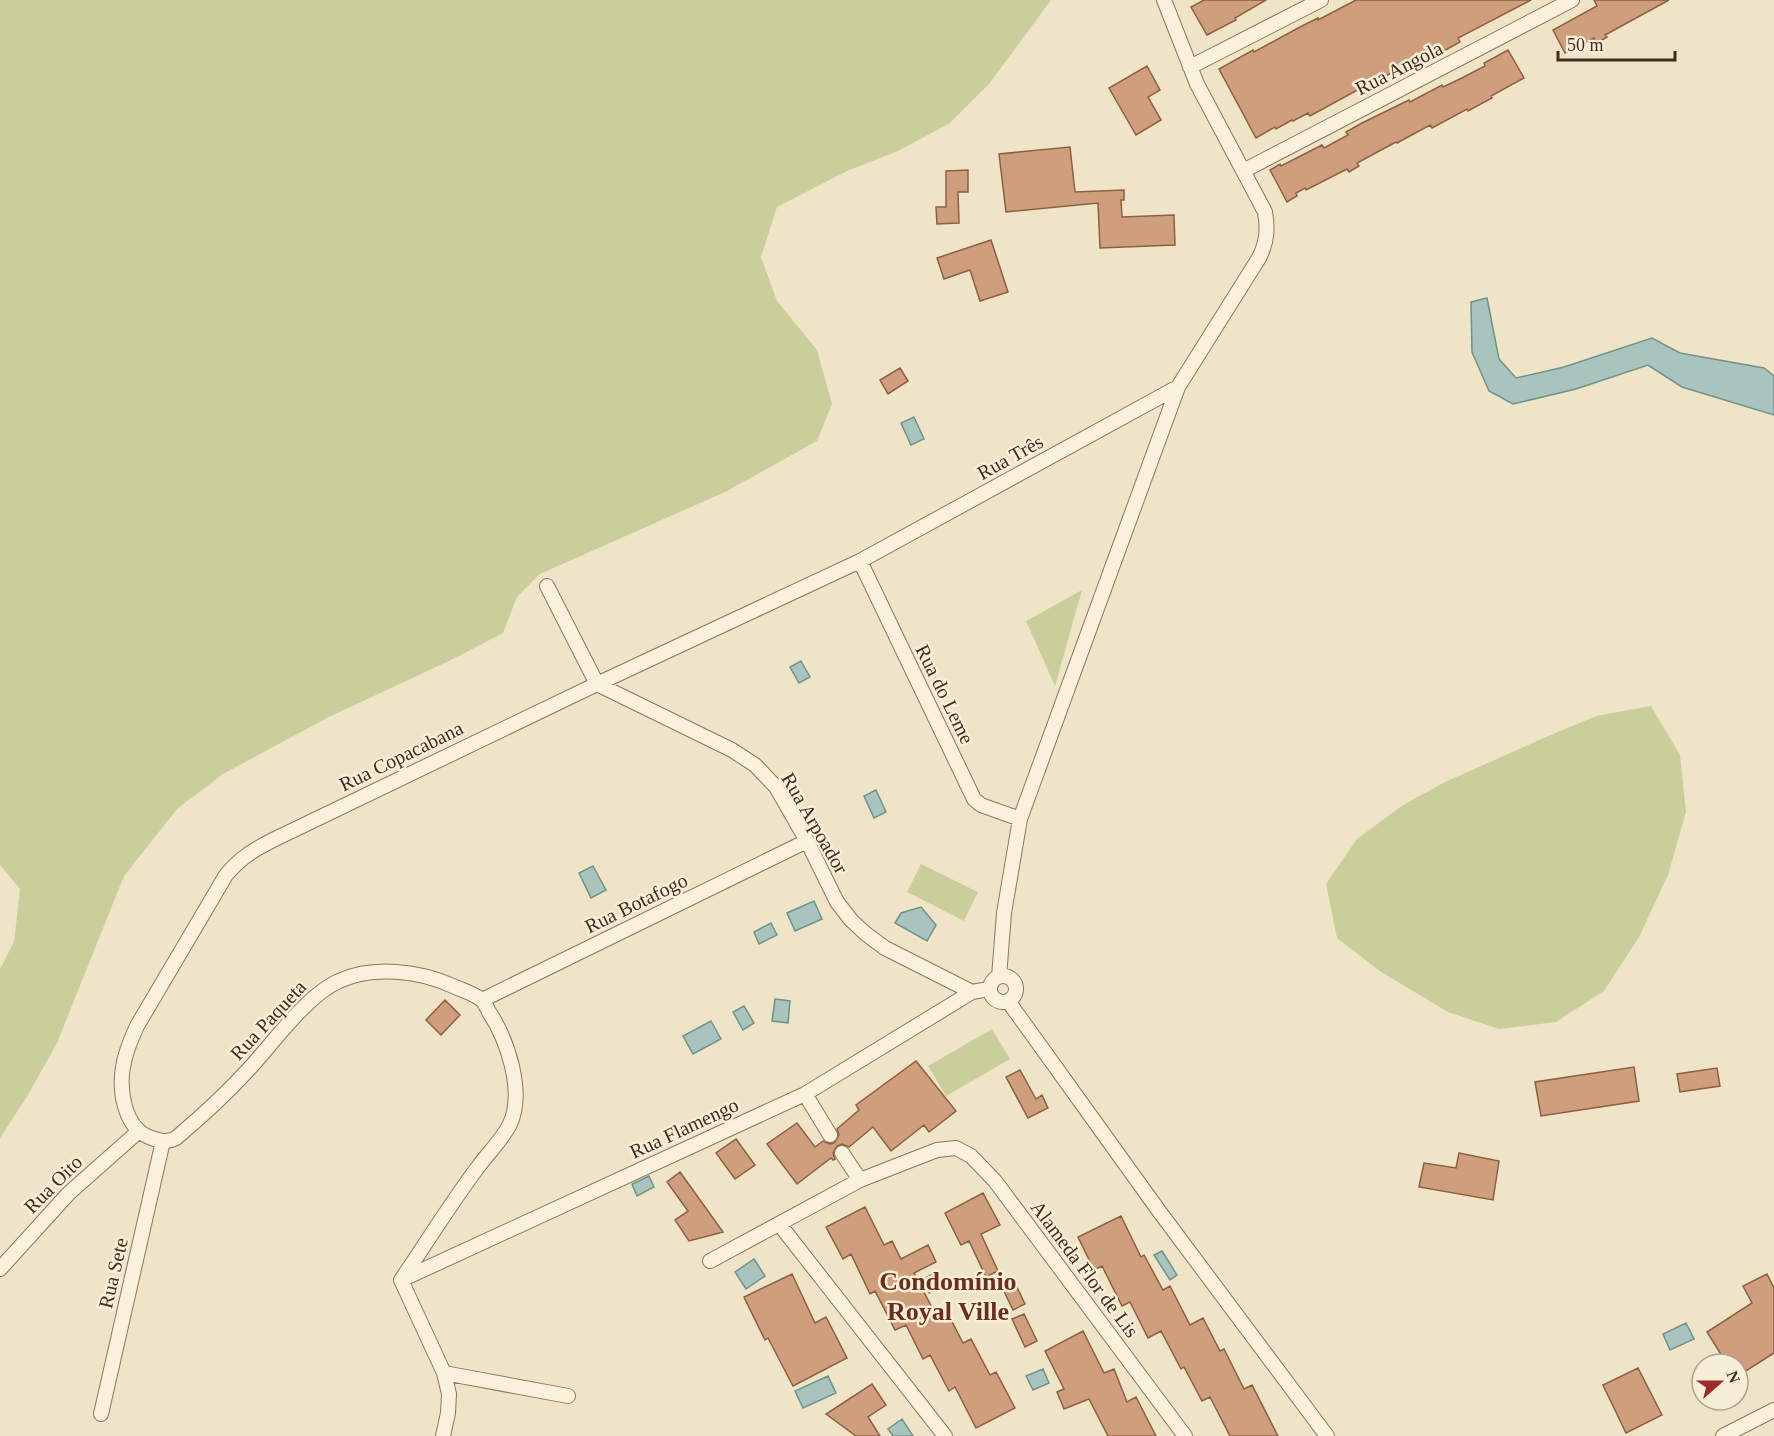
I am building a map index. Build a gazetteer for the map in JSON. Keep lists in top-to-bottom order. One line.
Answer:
{"streets":{"street":["Rua Angola","Rua Três","Rua do Leme","Rua Copacabana","Rua Arpoador","Rua Botafogo","Rua Paqueta","Rua Flamengo","Rua Oito","Alameda Flor de Lis","Rua Sete"]},"crossings":[["Rua Três","Rua do Leme"],["Rua Três","Rua Copacabana"],["Rua do Leme","Rua Copacabana"],["Rua Copacabana","Rua Arpoador"],["Rua Copacabana","Rua Oito"],["Rua Arpoador","Rua Botafogo"],["Rua Arpoador","Rua Flamengo"],["Rua Botafogo","Rua Paqueta"],["Rua Paqueta","Rua Sete"]],"districts":["Condomínio Royal Ville"],"scale_bar":"50 m","north":"right"}
